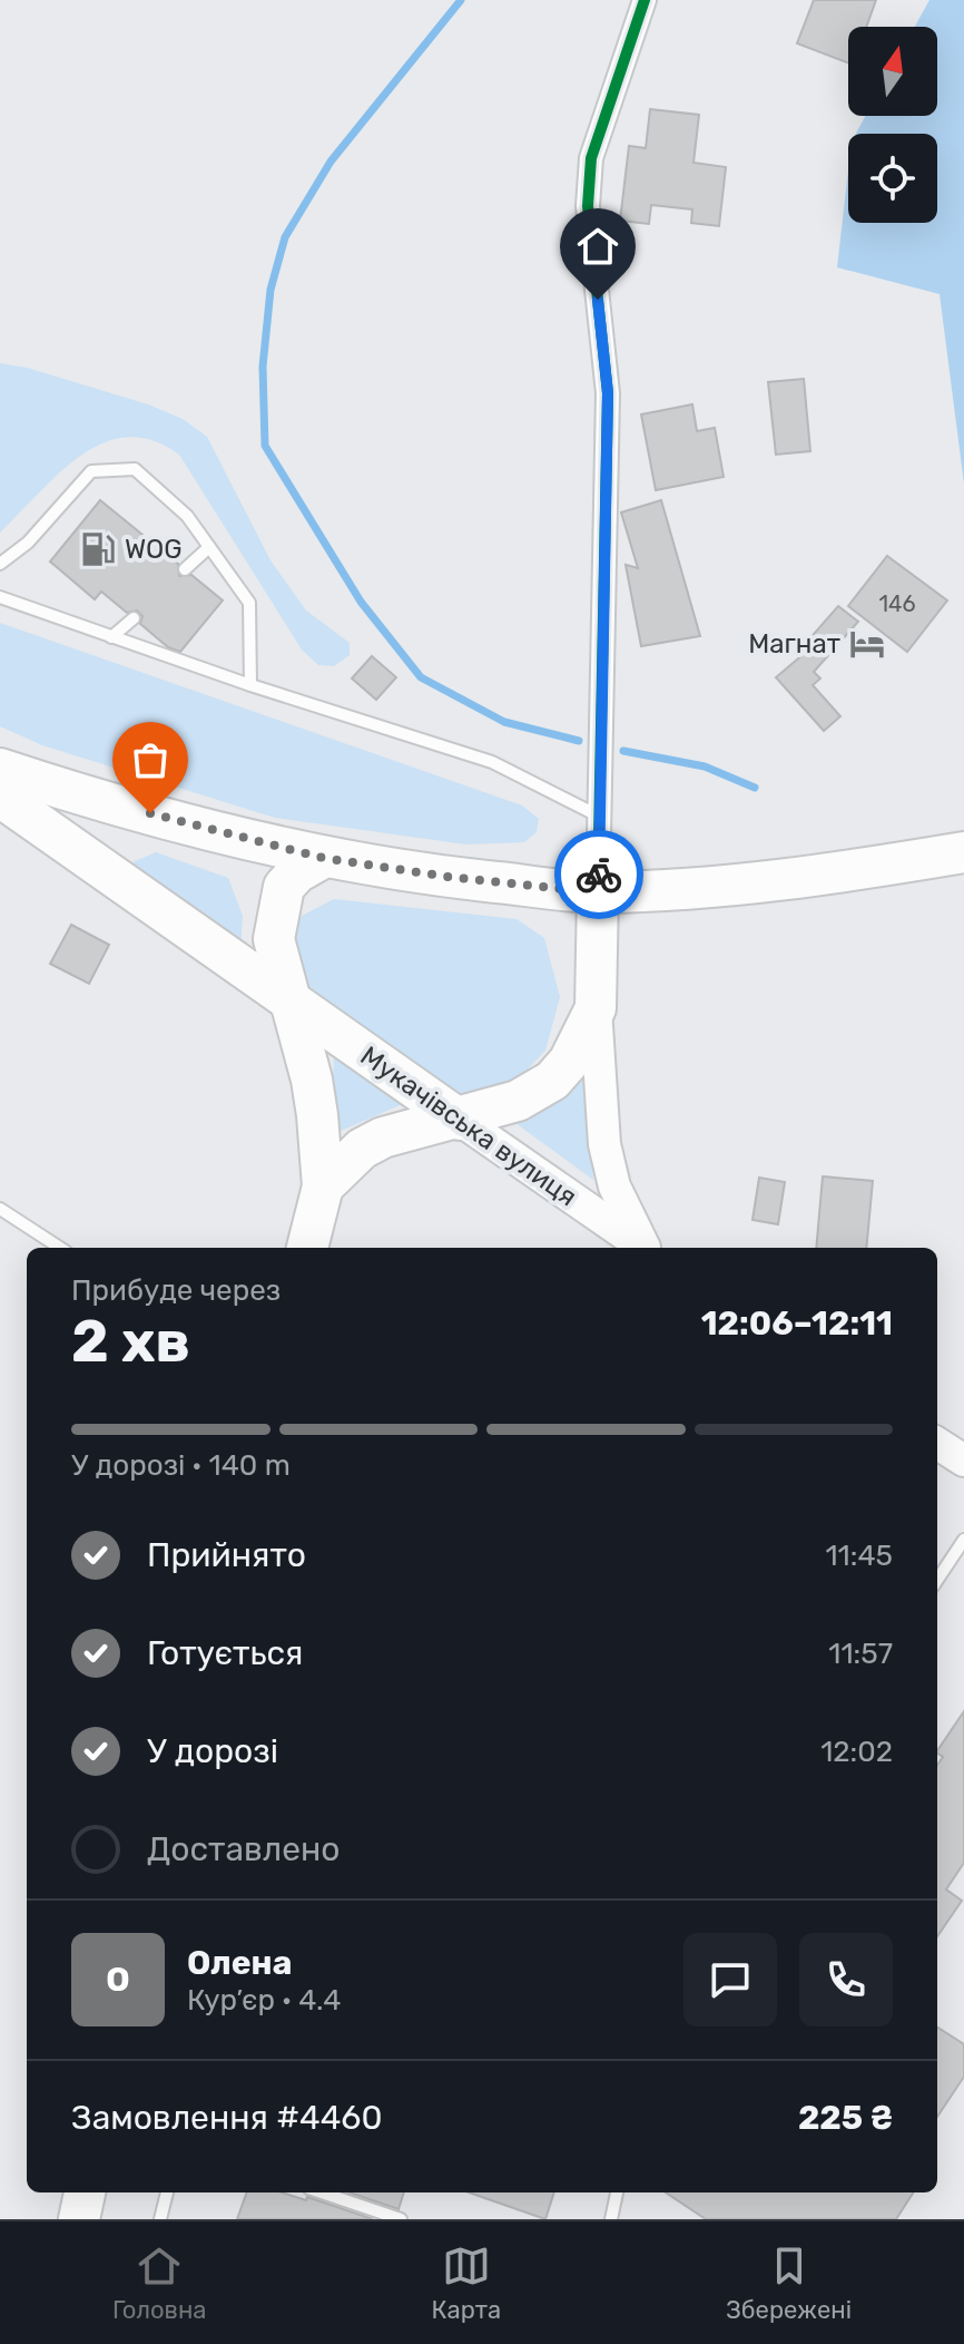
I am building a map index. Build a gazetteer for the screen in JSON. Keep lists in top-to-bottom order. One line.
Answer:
{"streets":{"highway":["Мукачівська вулиця"]},"places":{"fuel station":["WOG"],"hotel":["Магнат"]},"house_numbers":["146"],"north":"top","page":{"heading":["2 хв","Прибуде через","12:06–12:11"],"panel":["Олена","Кур’єр · 4.4","Замовлення #4460","225 ₴"],"bar":"У дорозі · 140 m","list":[["Прийнято","11:45"],["Готується","11:57"],["У дорозі","12:02"],"Доставлено"],"round":"О","tabs":["Головна","Карта","Збережені"]}}
